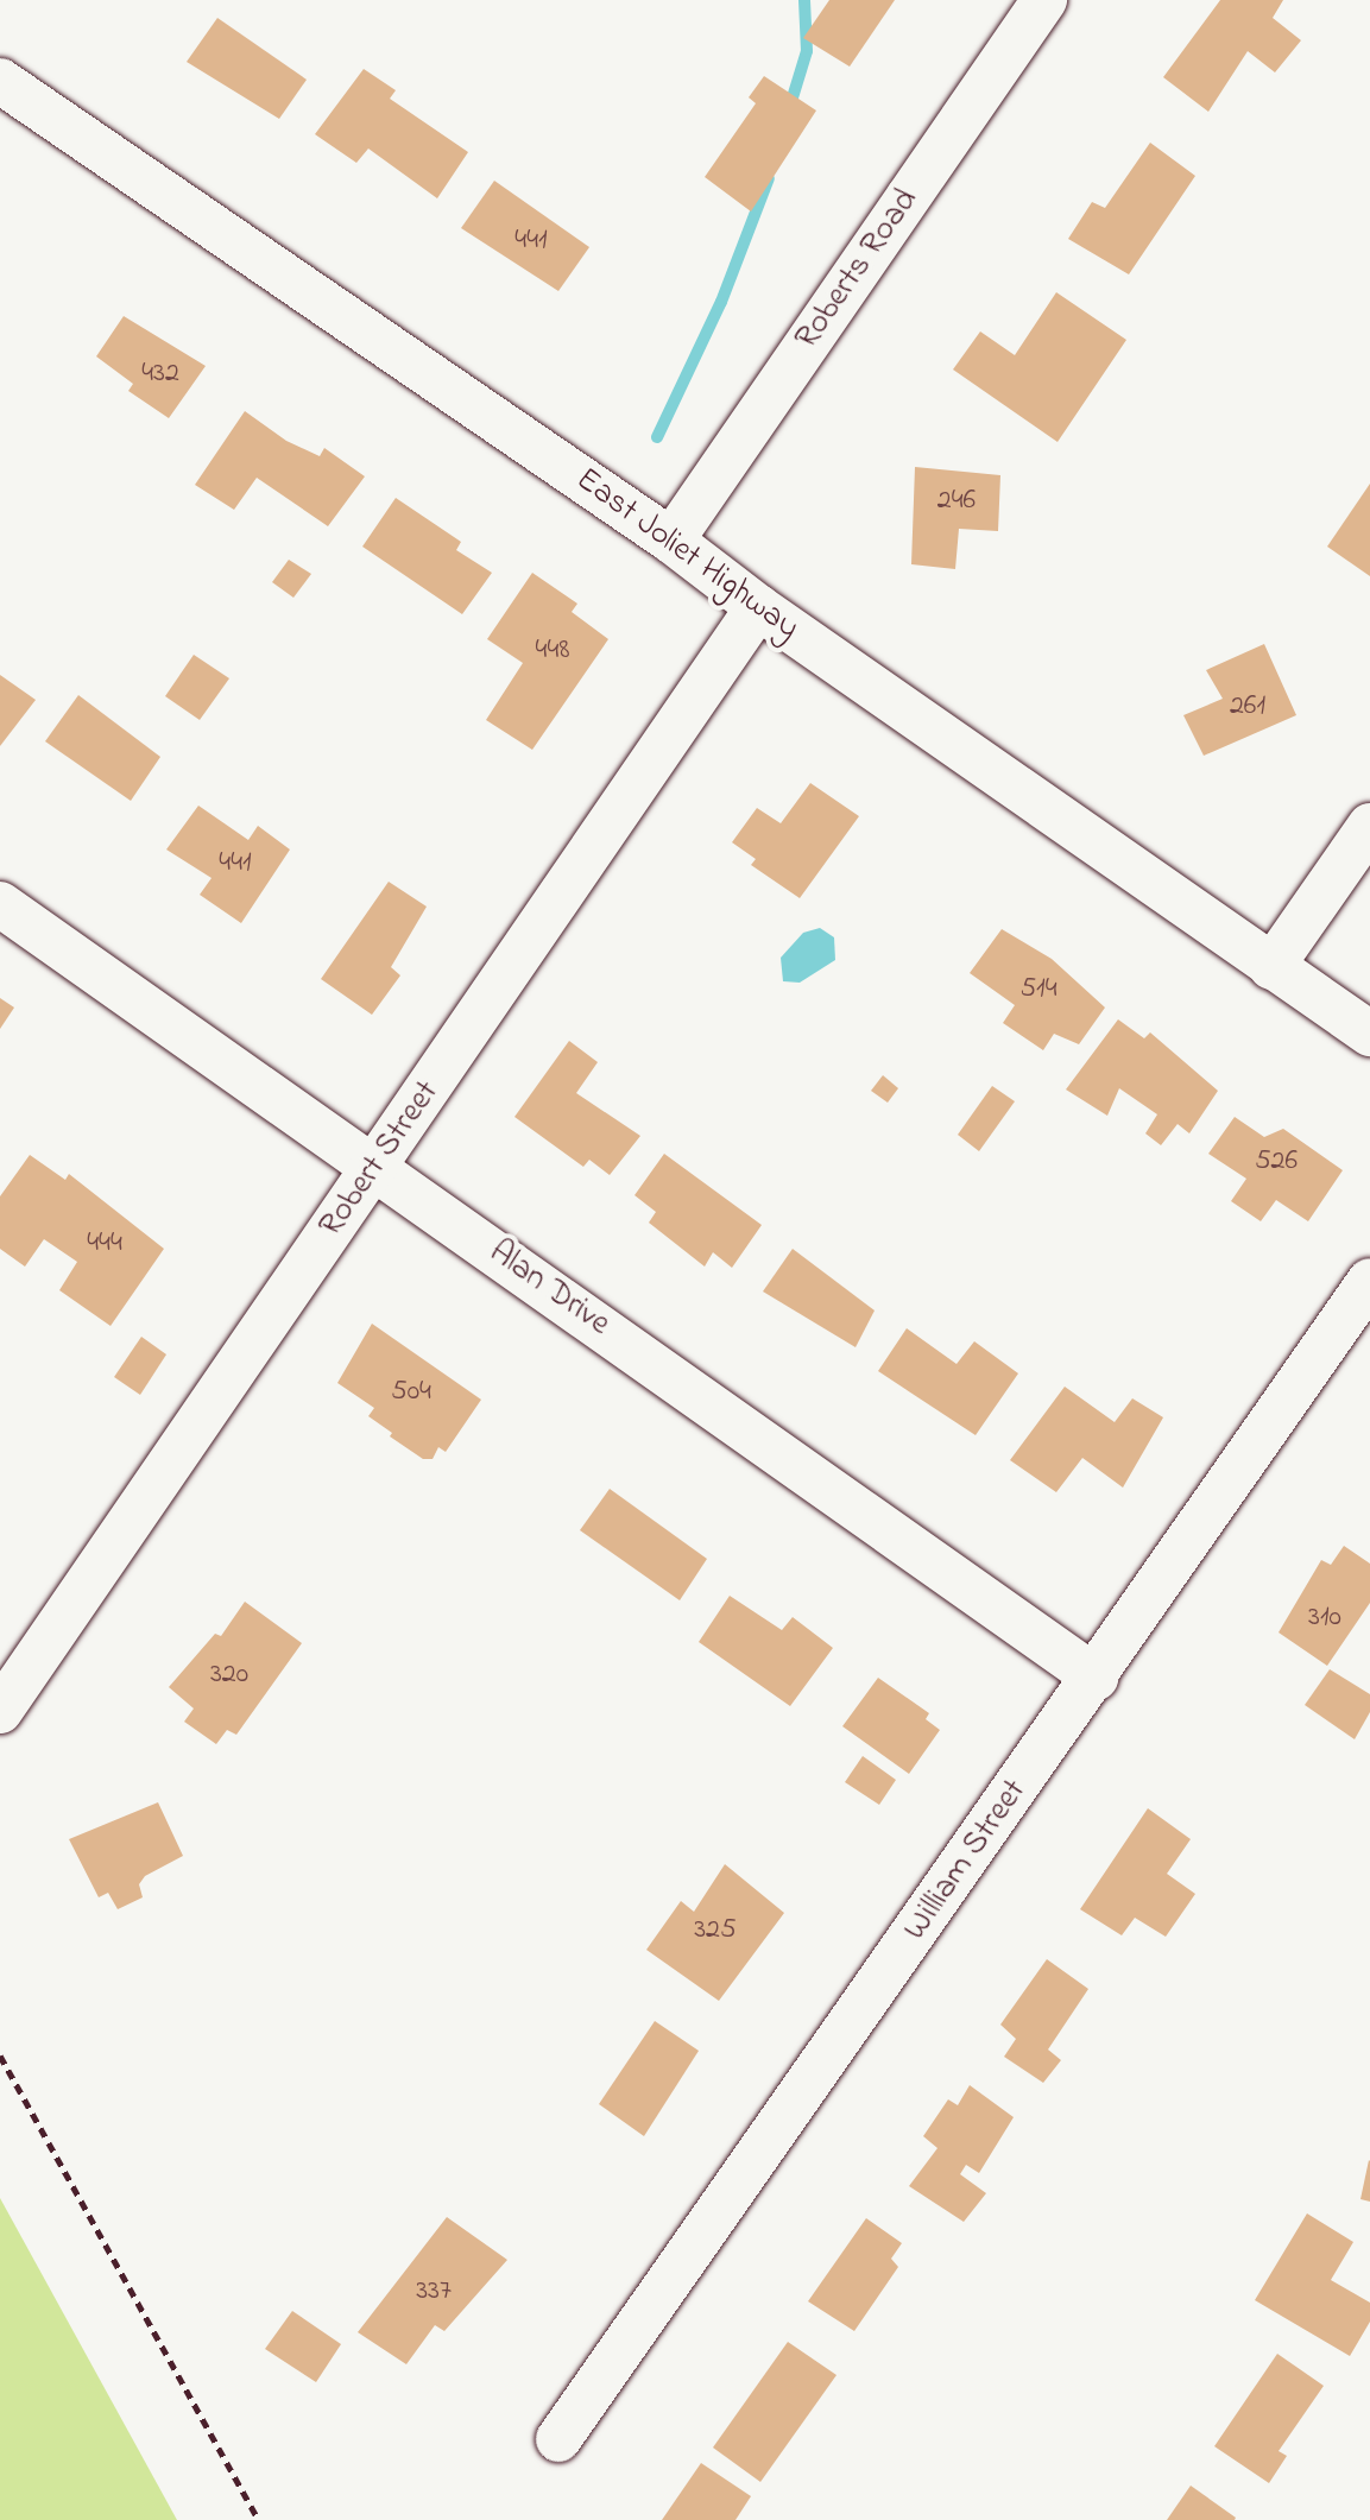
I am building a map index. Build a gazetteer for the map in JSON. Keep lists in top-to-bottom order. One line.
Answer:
{"streets":{"street":["Roberts Road","East Joliet Highway","Robert Street","Alan Drive","William Street"]},"crossings":[["Roberts Road","East Joliet Highway"],["East Joliet Highway","Robert Street"],["Robert Street","Alan Drive"],["Alan Drive","William Street"]],"house_numbers":["441","432","246","448","261","441","514","526","444","504","310","320","325","337"]}
